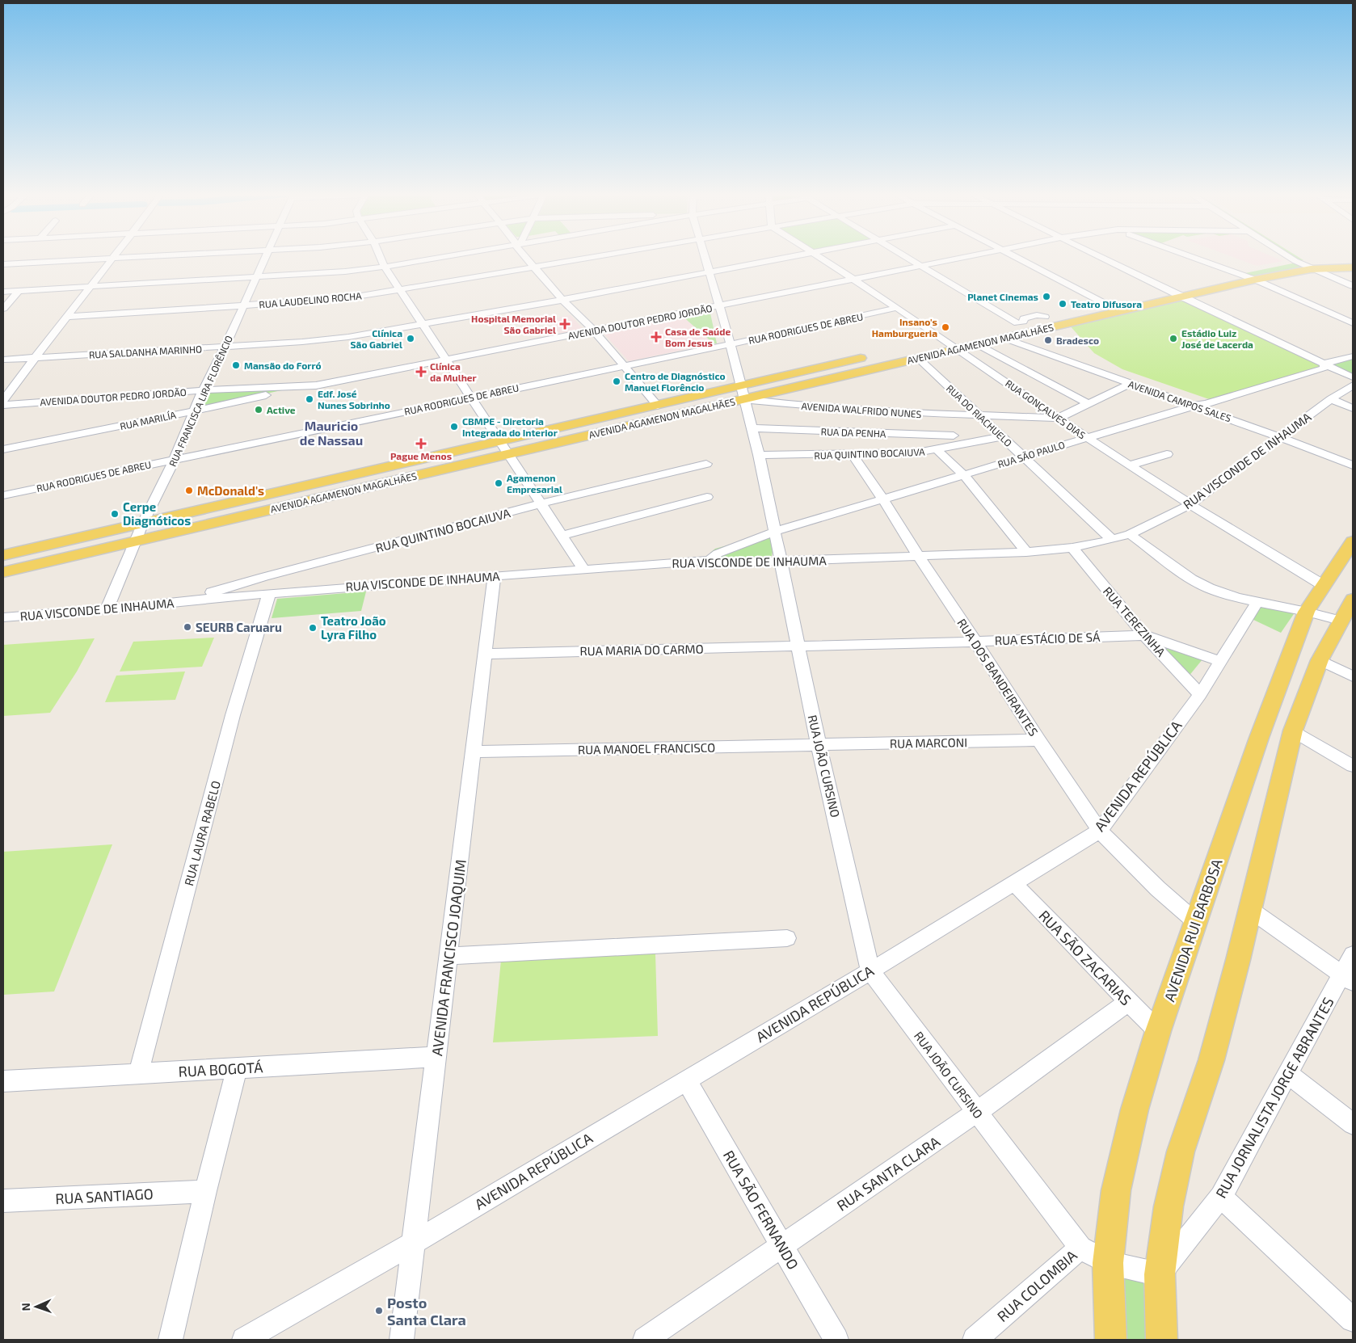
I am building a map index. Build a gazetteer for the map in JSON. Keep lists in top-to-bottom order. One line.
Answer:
{"streets":{"main road":["AVENIDA AGAMENON MAGALHÃES","AVENIDA RUI BARBOSA"],"street":["RUA LAUDELINO ROCHA","AVENIDA DOUTOR PEDRO JORDÃO","RUA RODRIGUES DE ABREU","RUA SALDANHA MARINHO","RUA FRANCISCA LIRA FLORÊNCIO","AVENIDA CAMPOS SALES","RUA GONÇALVES DIAS","AVENIDA WALFRIDO NUNES","RUA DO RIACHUELO","RUA MARILÍA","RUA DA PENHA","RUA QUINTINO BOCAIUVA","RUA SÃO PAULO","RUA VISCONDE DE INHAUMA","RUA TEREZINHA","RUA ESTÁCIO DE SÁ","RUA MARIA DO CARMO","RUA DOS BANDEIRANTES","RUA MARCONI","RUA MANOEL FRANCISCO","RUA JOÃO CURSINO","AVENIDA REPÚBLICA","RUA LAURA RABELO","AVENIDA FRANCISCO JOAQUIM","RUA SÃO ZACARIAS","RUA BOGOTÁ","RUA JORNALISTA JORGE ABRANTES","RUA SANTA CLARA","RUA SANTIAGO","RUA SÃO FERNANDO","RUA COLOMBIA"]},"crossings":[["RUA LAUDELINO ROCHA","RUA FRANCISCA LIRA FLORÊNCIO"],["AVENIDA DOUTOR PEDRO JORDÃO","RUA FRANCISCA LIRA FLORÊNCIO"],["AVENIDA DOUTOR PEDRO JORDÃO","RUA MARILÍA"],["AVENIDA DOUTOR PEDRO JORDÃO","RUA JOÃO CURSINO"],["RUA RODRIGUES DE ABREU","RUA FRANCISCA LIRA FLORÊNCIO"],["RUA RODRIGUES DE ABREU","RUA JOÃO CURSINO"],["AVENIDA AGAMENON MAGALHÃES","RUA FRANCISCA LIRA FLORÊNCIO"],["AVENIDA AGAMENON MAGALHÃES","AVENIDA CAMPOS SALES"],["AVENIDA AGAMENON MAGALHÃES","RUA GONÇALVES DIAS"],["AVENIDA AGAMENON MAGALHÃES","AVENIDA WALFRIDO NUNES"],["AVENIDA AGAMENON MAGALHÃES","RUA DO RIACHUELO"],["AVENIDA AGAMENON MAGALHÃES","RUA JOÃO CURSINO"],["RUA SALDANHA MARINHO","RUA FRANCISCA LIRA FLORÊNCIO"],["RUA SALDANHA MARINHO","RUA JOÃO CURSINO"],["RUA FRANCISCA LIRA FLORÊNCIO","RUA MARILÍA"],["RUA FRANCISCA LIRA FLORÊNCIO","RUA VISCONDE DE INHAUMA"],["AVENIDA CAMPOS SALES","RUA SÃO PAULO"],["AVENIDA CAMPOS SALES","RUA VISCONDE DE INHAUMA"],["RUA GONÇALVES DIAS","AVENIDA WALFRIDO NUNES"],["RUA GONÇALVES DIAS","RUA SÃO PAULO"],["RUA GONÇALVES DIAS","RUA VISCONDE DE INHAUMA"],["RUA GONÇALVES DIAS","AVENIDA RUI BARBOSA"],["AVENIDA WALFRIDO NUNES","RUA DO RIACHUELO"],["AVENIDA WALFRIDO NUNES","RUA JOÃO CURSINO"],["RUA DO RIACHUELO","RUA QUINTINO BOCAIUVA"],["RUA DO RIACHUELO","RUA SÃO PAULO"],["RUA DO RIACHUELO","RUA VISCONDE DE INHAUMA"],["RUA DA PENHA","RUA JOÃO CURSINO"],["RUA QUINTINO BOCAIUVA","RUA VISCONDE DE INHAUMA"],["RUA QUINTINO BOCAIUVA","RUA DOS BANDEIRANTES"],["RUA QUINTINO BOCAIUVA","RUA JOÃO CURSINO"],["RUA SÃO PAULO","RUA VISCONDE DE INHAUMA"],["RUA SÃO PAULO","RUA DOS BANDEIRANTES"],["RUA SÃO PAULO","RUA JOÃO CURSINO"],["RUA VISCONDE DE INHAUMA","RUA TEREZINHA"],["RUA VISCONDE DE INHAUMA","RUA DOS BANDEIRANTES"],["RUA VISCONDE DE INHAUMA","RUA JOÃO CURSINO"],["RUA VISCONDE DE INHAUMA","RUA LAURA RABELO"],["RUA VISCONDE DE INHAUMA","AVENIDA FRANCISCO JOAQUIM"],["RUA TEREZINHA","RUA ESTÁCIO DE SÁ"],["RUA TEREZINHA","AVENIDA REPÚBLICA"],["RUA ESTÁCIO DE SÁ","RUA MARIA DO CARMO"],["RUA ESTÁCIO DE SÁ","RUA DOS BANDEIRANTES"],["RUA ESTÁCIO DE SÁ","RUA JOÃO CURSINO"],["RUA ESTÁCIO DE SÁ","AVENIDA REPÚBLICA"],["RUA MARIA DO CARMO","RUA JOÃO CURSINO"],["RUA MARIA DO CARMO","AVENIDA FRANCISCO JOAQUIM"],["RUA DOS BANDEIRANTES","RUA MARCONI"],["RUA DOS BANDEIRANTES","AVENIDA REPÚBLICA"],["RUA DOS BANDEIRANTES","AVENIDA RUI BARBOSA"],["RUA MARCONI","RUA MANOEL FRANCISCO"],["RUA MARCONI","RUA JOÃO CURSINO"],["RUA MANOEL FRANCISCO","RUA JOÃO CURSINO"],["RUA MANOEL FRANCISCO","AVENIDA FRANCISCO JOAQUIM"],["RUA JOÃO CURSINO","AVENIDA REPÚBLICA"],["RUA JOÃO CURSINO","AVENIDA RUI BARBOSA"],["RUA JOÃO CURSINO","RUA JORNALISTA JORGE ABRANTES"],["RUA JOÃO CURSINO","RUA SANTA CLARA"],["RUA JOÃO CURSINO","RUA COLOMBIA"],["AVENIDA REPÚBLICA","AVENIDA FRANCISCO JOAQUIM"],["AVENIDA REPÚBLICA","RUA SÃO ZACARIAS"],["AVENIDA REPÚBLICA","RUA SÃO FERNANDO"],["RUA LAURA RABELO","RUA BOGOTÁ"],["AVENIDA RUI BARBOSA","RUA SÃO ZACARIAS"],["AVENIDA FRANCISCO JOAQUIM","RUA BOGOTÁ"],["RUA SÃO ZACARIAS","RUA SANTA CLARA"],["RUA SANTA CLARA","RUA SÃO FERNANDO"]],"districts":["Mauricio de Nassau"],"places":{"other":["Planet Cinemas","Teatro Difusora","Insano's Hamburgueria","Clínica São Gabriel","Estádio Luiz José de Lacerda","Bradesco","Mansão do Forró","Centro de Diagnóstico Manuel Florêncio","Edf. José Nunes Sobrinho","Active","CBMPE - Diretoria Integrada do Interior","Agamenon Empresarial","McDonald's","Cerpe Diagnóticos","SEURB Caruaru","Teatro João Lyra Filho","Posto Santa Clara"],"health":["Hospital Memorial São Gabriel","Casa de Saúde Bom Jesus","Clínica da Mulher","Pague Menos"]},"north":"left"}
